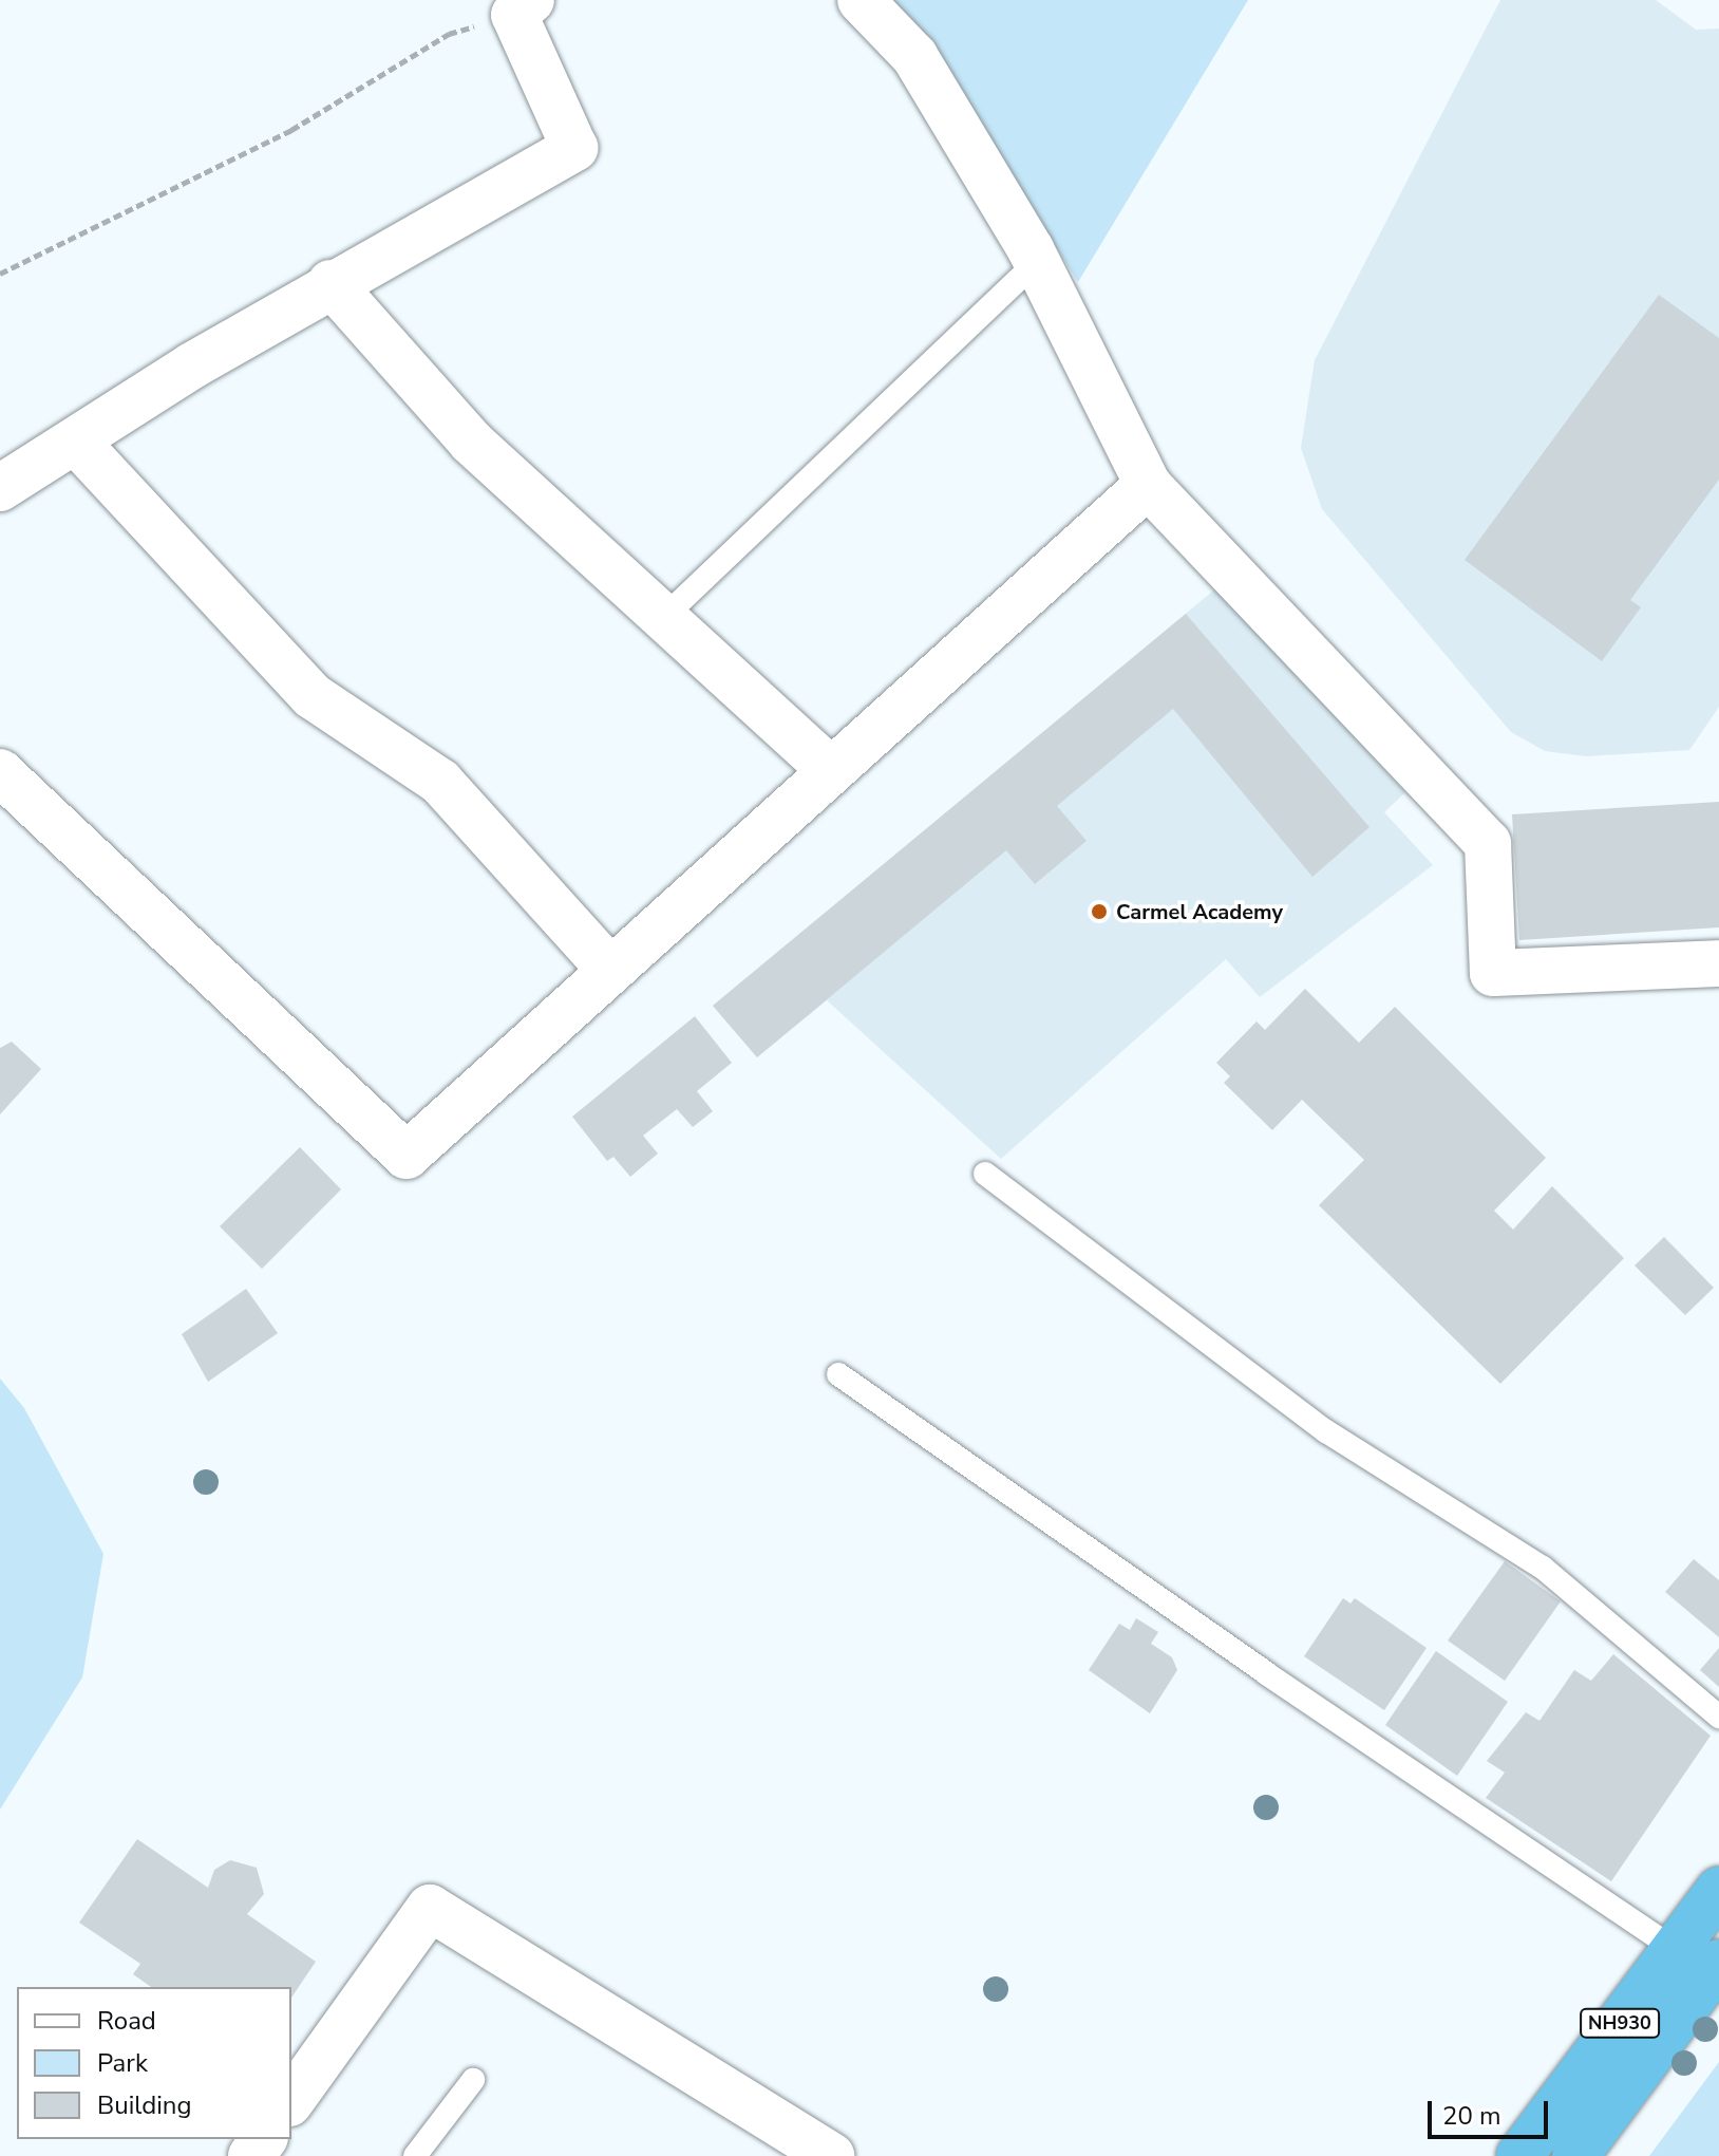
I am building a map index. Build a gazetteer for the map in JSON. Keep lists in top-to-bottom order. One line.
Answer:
{"streets":{"highway":["NH930"]},"places":["Carmel Academy"],"legend":["Road","Park","Building"],"scale_bar":"20 m"}
